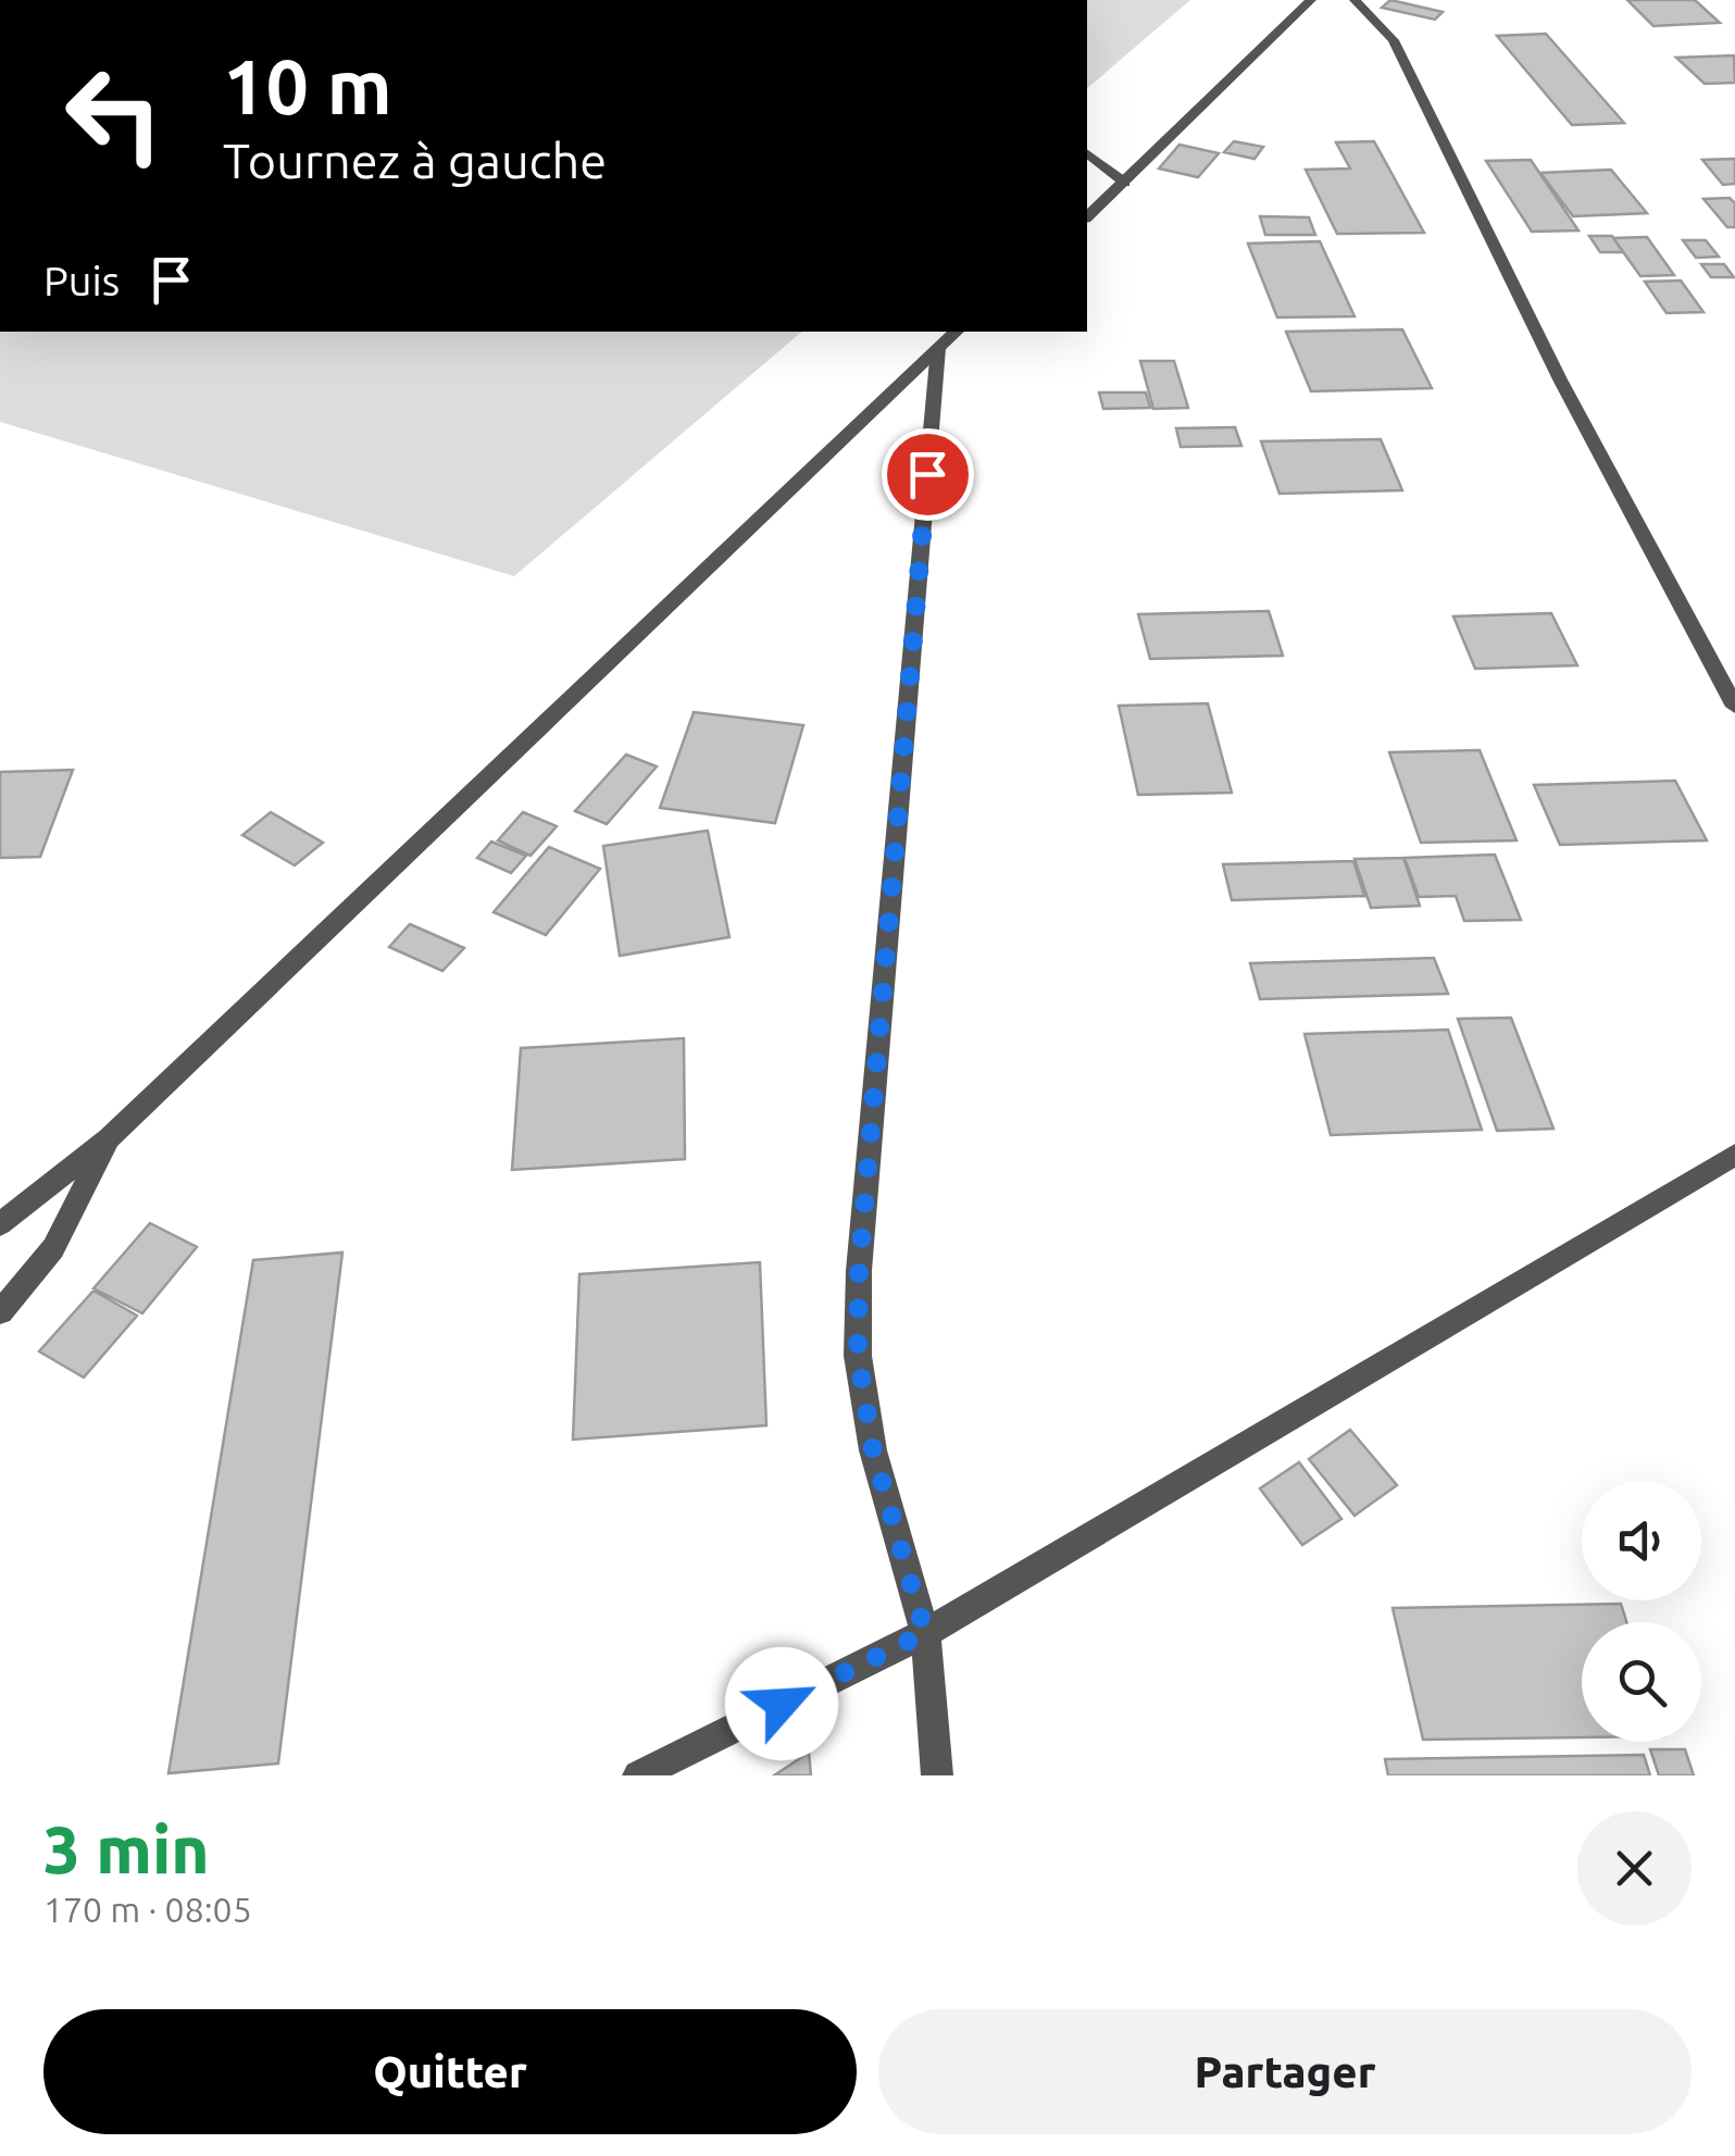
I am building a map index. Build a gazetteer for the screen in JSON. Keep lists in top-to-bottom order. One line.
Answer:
{"page":{"turn":["10 m","Tournez à gauche"],"then":"Puis","heading":["3 min","170 m · 08:05"],"buttons":["Quitter","Partager"]}}
